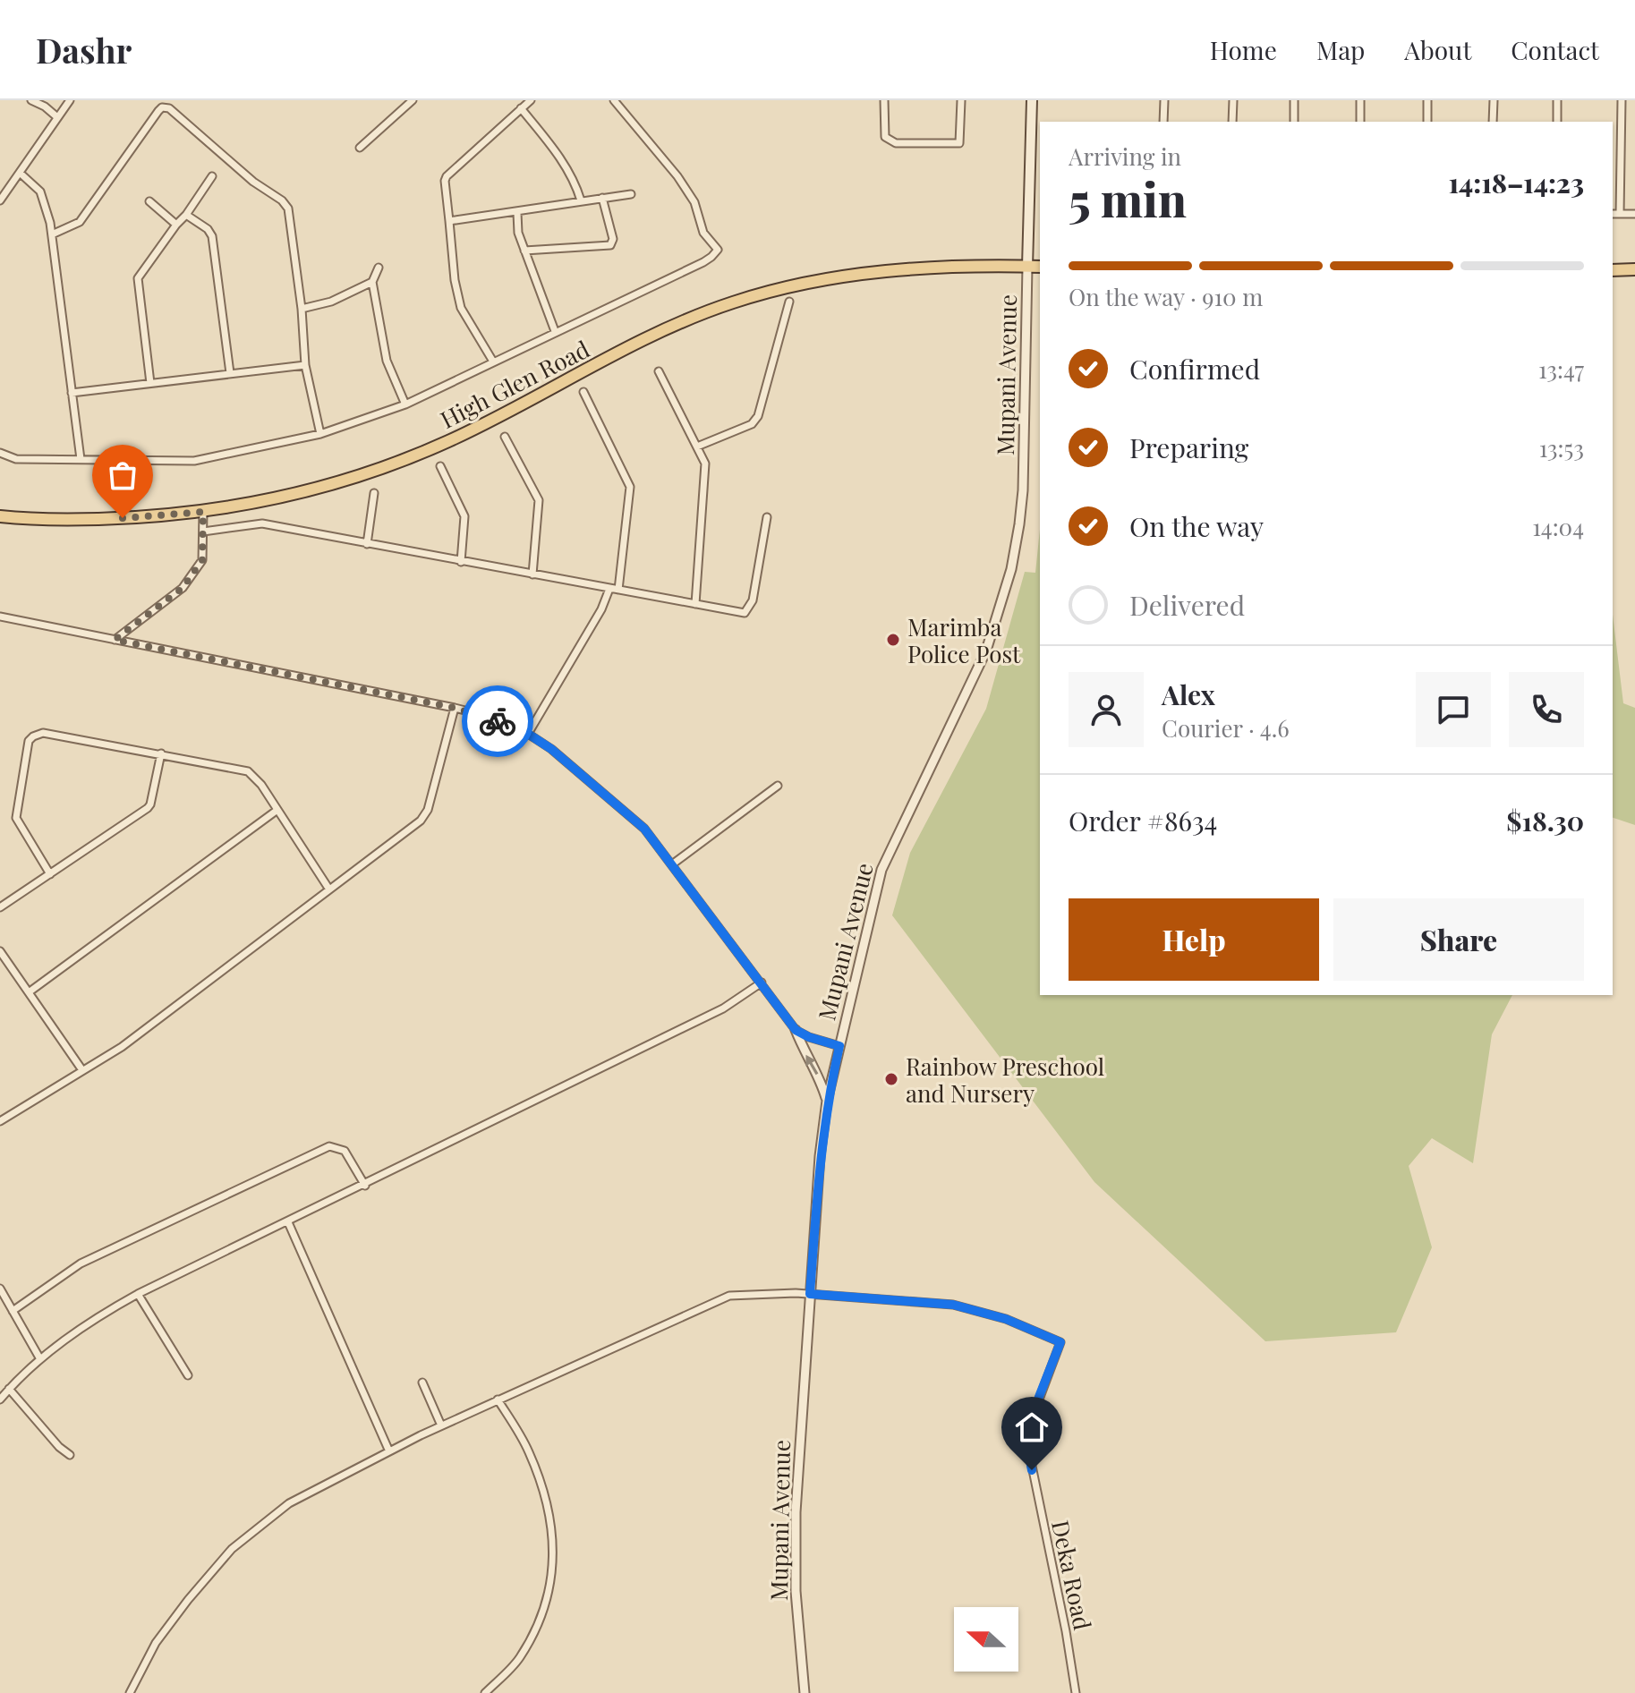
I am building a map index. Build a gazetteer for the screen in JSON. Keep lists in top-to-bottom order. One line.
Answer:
{"streets":{"main road":["High Glen Road"],"street":["Mupani Avenue","Deka Road"]},"crossings":[["Mupani Avenue","High Glen Road"],["Mupani Avenue","Deka Road"]],"places":["Marimba Police Post","Rainbow Preschool and Nursery"],"north":"left","page":{"header":"Dashr","nav":["Home","Map","About","Contact"],"heading":["5 min","Arriving in","14:18–14:23"],"panel":["Alex","Courier · 4.6","Order #8634","$18.30"],"bar":"On the way · 910 m","list":[["Confirmed","13:47"],["Preparing","13:53"],["On the way","14:04"],"Delivered"],"buttons":["Help","Share"]}}
